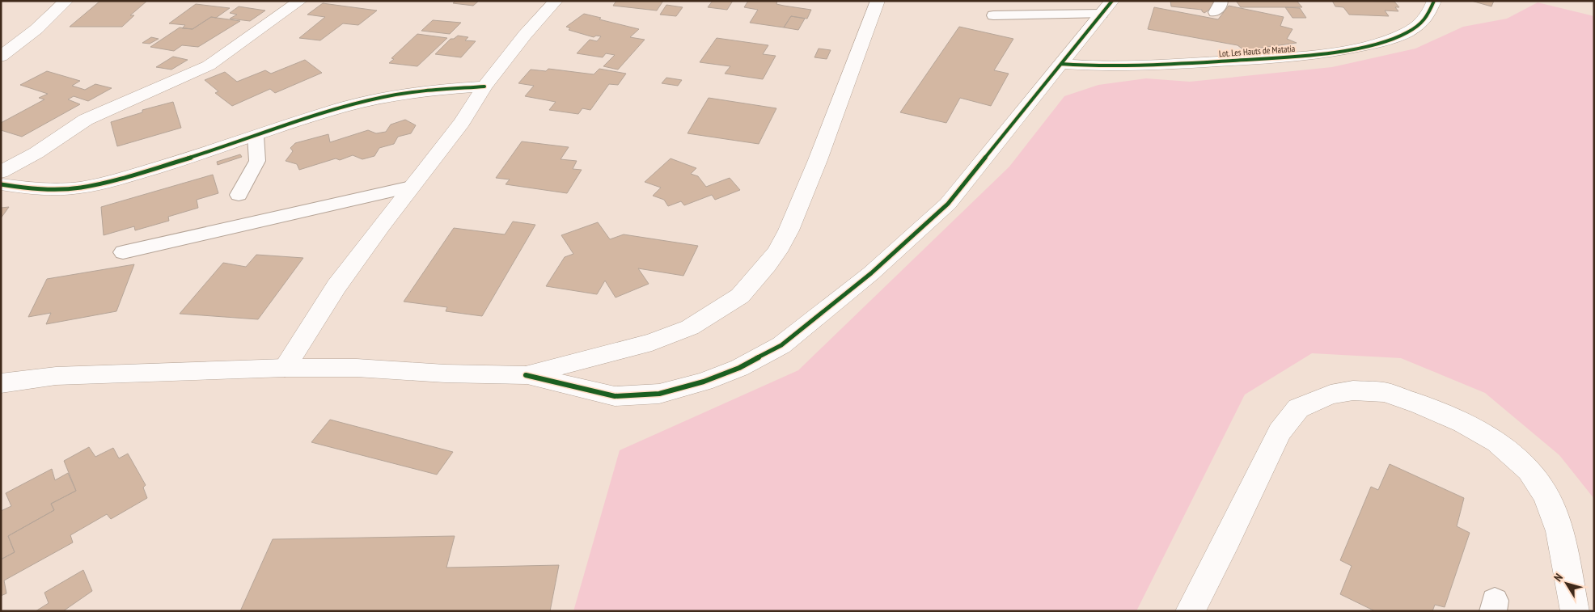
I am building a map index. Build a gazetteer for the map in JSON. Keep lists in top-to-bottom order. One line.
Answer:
{"streets":{"street":["Lot. Les Hauts de Matatia"]},"north":"top left"}
